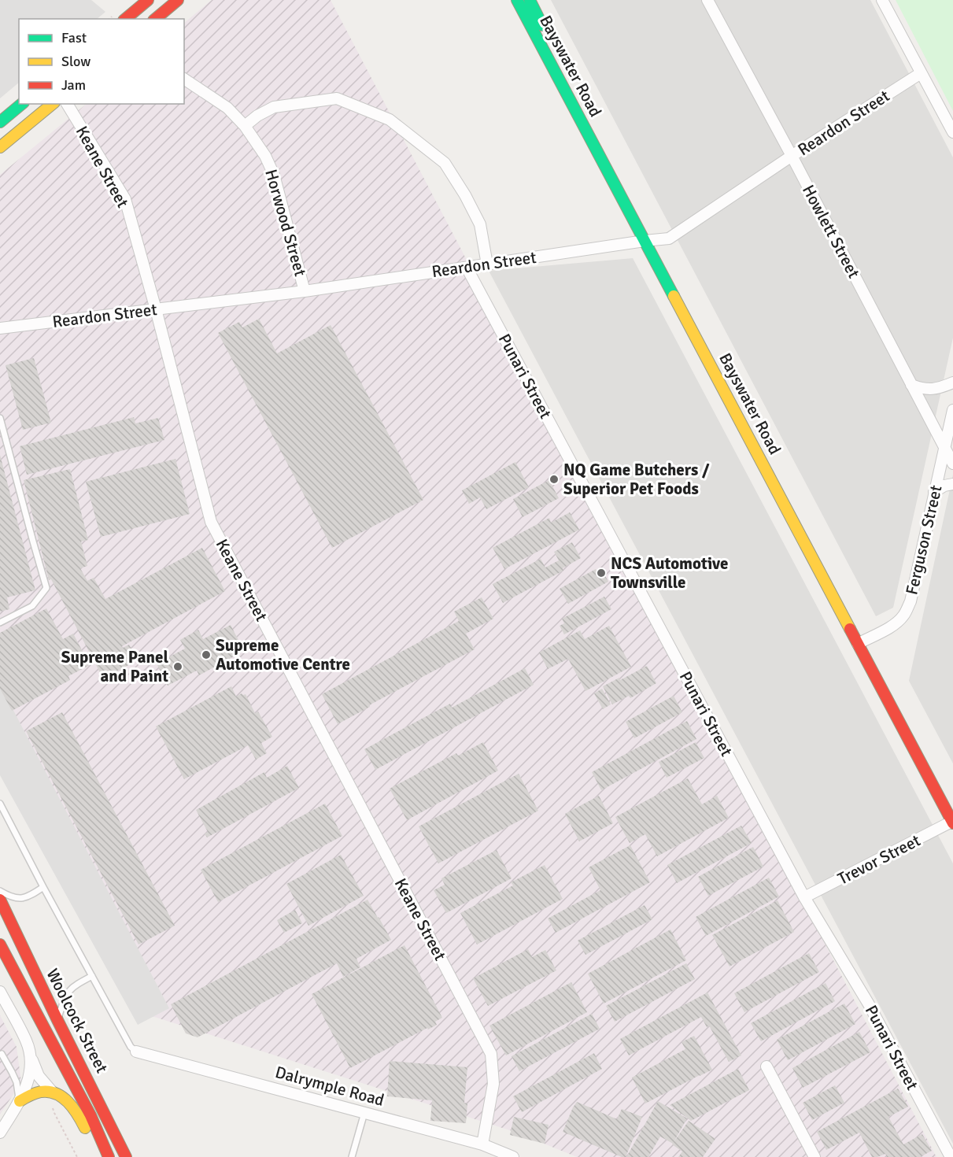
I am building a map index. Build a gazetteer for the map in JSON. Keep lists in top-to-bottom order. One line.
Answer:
{"streets":{"main road":["Bayswater Road","Woolcock Street"],"street":["Reardon Street","Keane Street","Horwood Street","Howlett Street","Punari Street","Ferguson Street","Trevor Street","Dalrymple Road"]},"crossings":[["Bayswater Road","Reardon Street"],["Bayswater Road","Ferguson Street"],["Bayswater Road","Trevor Street"],["Reardon Street","Keane Street"],["Reardon Street","Horwood Street"],["Reardon Street","Howlett Street"],["Reardon Street","Punari Street"],["Keane Street","Dalrymple Road"],["Howlett Street","Ferguson Street"],["Punari Street","Trevor Street"],["Woolcock Street","Dalrymple Road"]],"places":["NQ Game Butchers / Superior Pet Foods","NCS Automotive Townsville","Supreme Automotive Centre","Supreme Panel and Paint"],"legend":["Fast","Slow","Jam"]}
